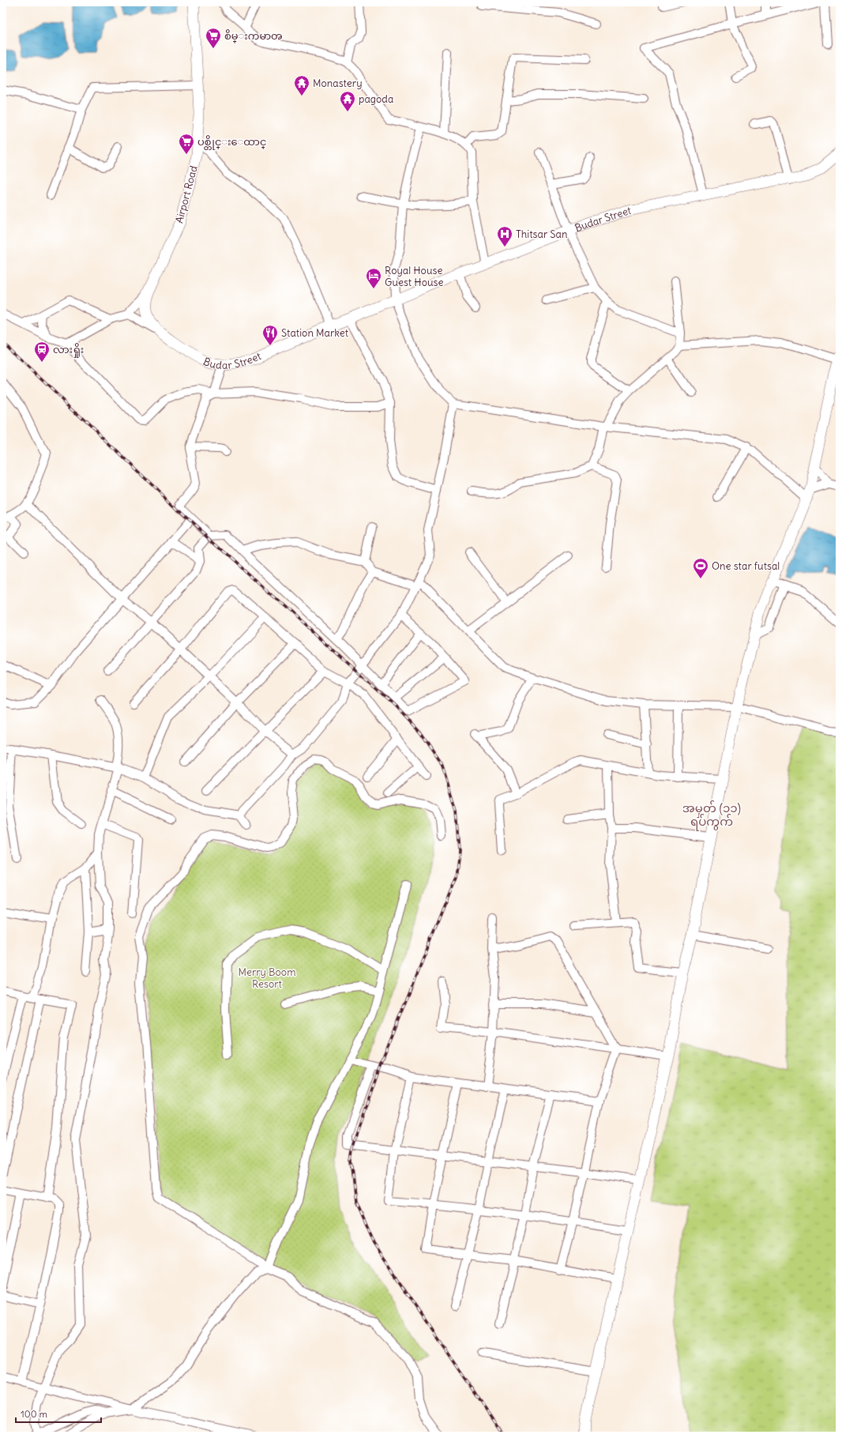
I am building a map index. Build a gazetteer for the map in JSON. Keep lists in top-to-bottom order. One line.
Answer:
{"streets":{"main road":["Airport Road","Budar Street"]},"crossings":[["Airport Road","Budar Street"]],"districts":["အမှတ် (၁၁) ရပ်ကွက်"],"parks":["Merry Boom Resort"],"places":{"supermarket":["စိမ္းကမာၻ","ပစ္တိုင္းေထာင္"],"temple":["Monastery","pagoda"],"hospital":["Thitsar San"],"hotel":["Royal House Guest House"],"restaurant":["Station Market"],"station":["လားရှိုး"],"sports":["One star futsal"]},"scale_bar":"100 m"}
